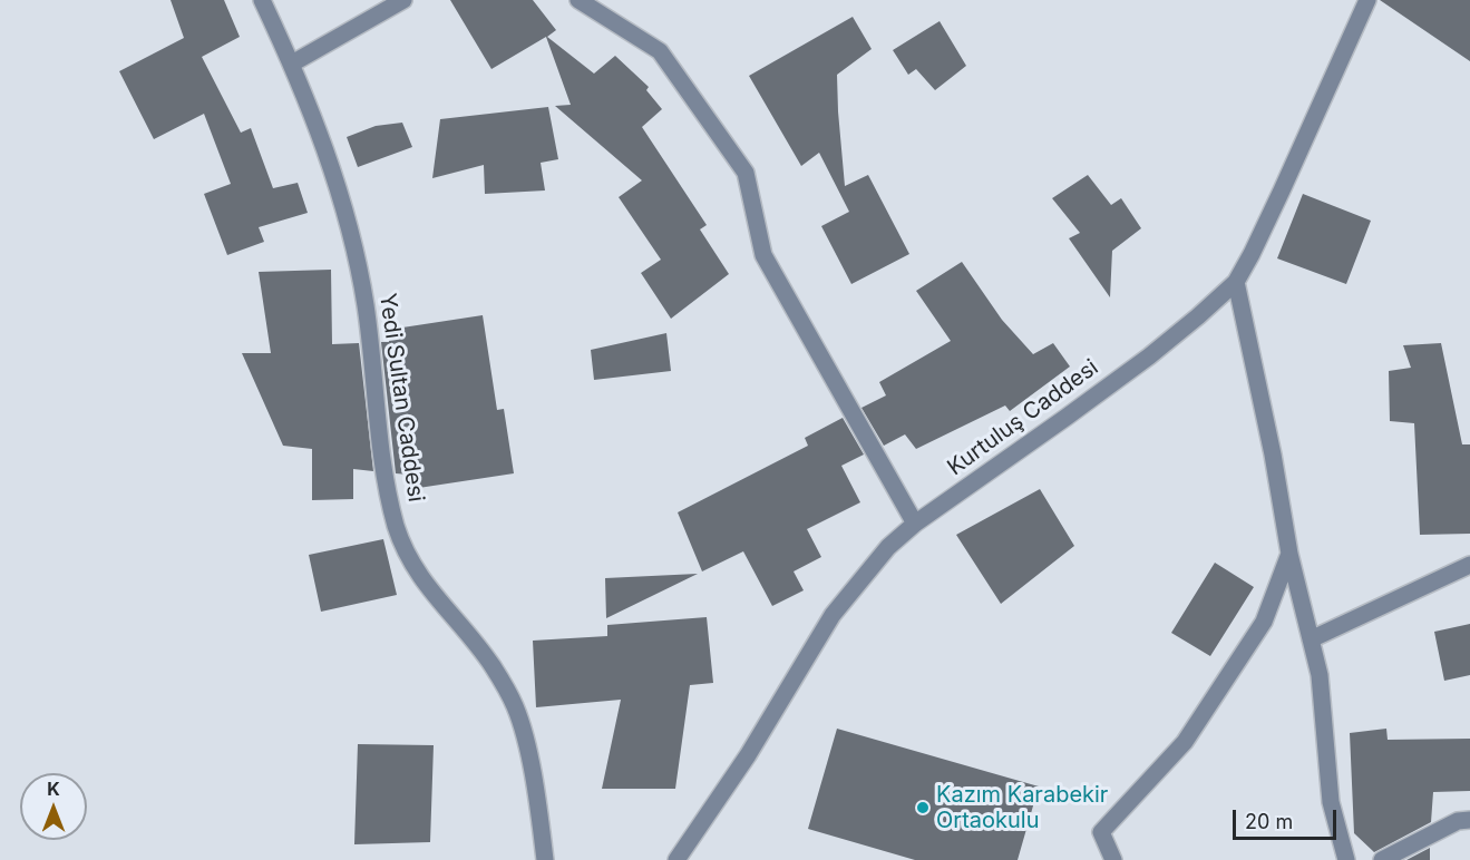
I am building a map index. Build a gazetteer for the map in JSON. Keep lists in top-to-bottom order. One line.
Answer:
{"streets":{"street":["Yedi Sultan Caddesi","Kurtuluş Caddesi"]},"places":["Kazım Karabekir Ortaokulu"],"scale_bar":"20 m","north":"top"}
